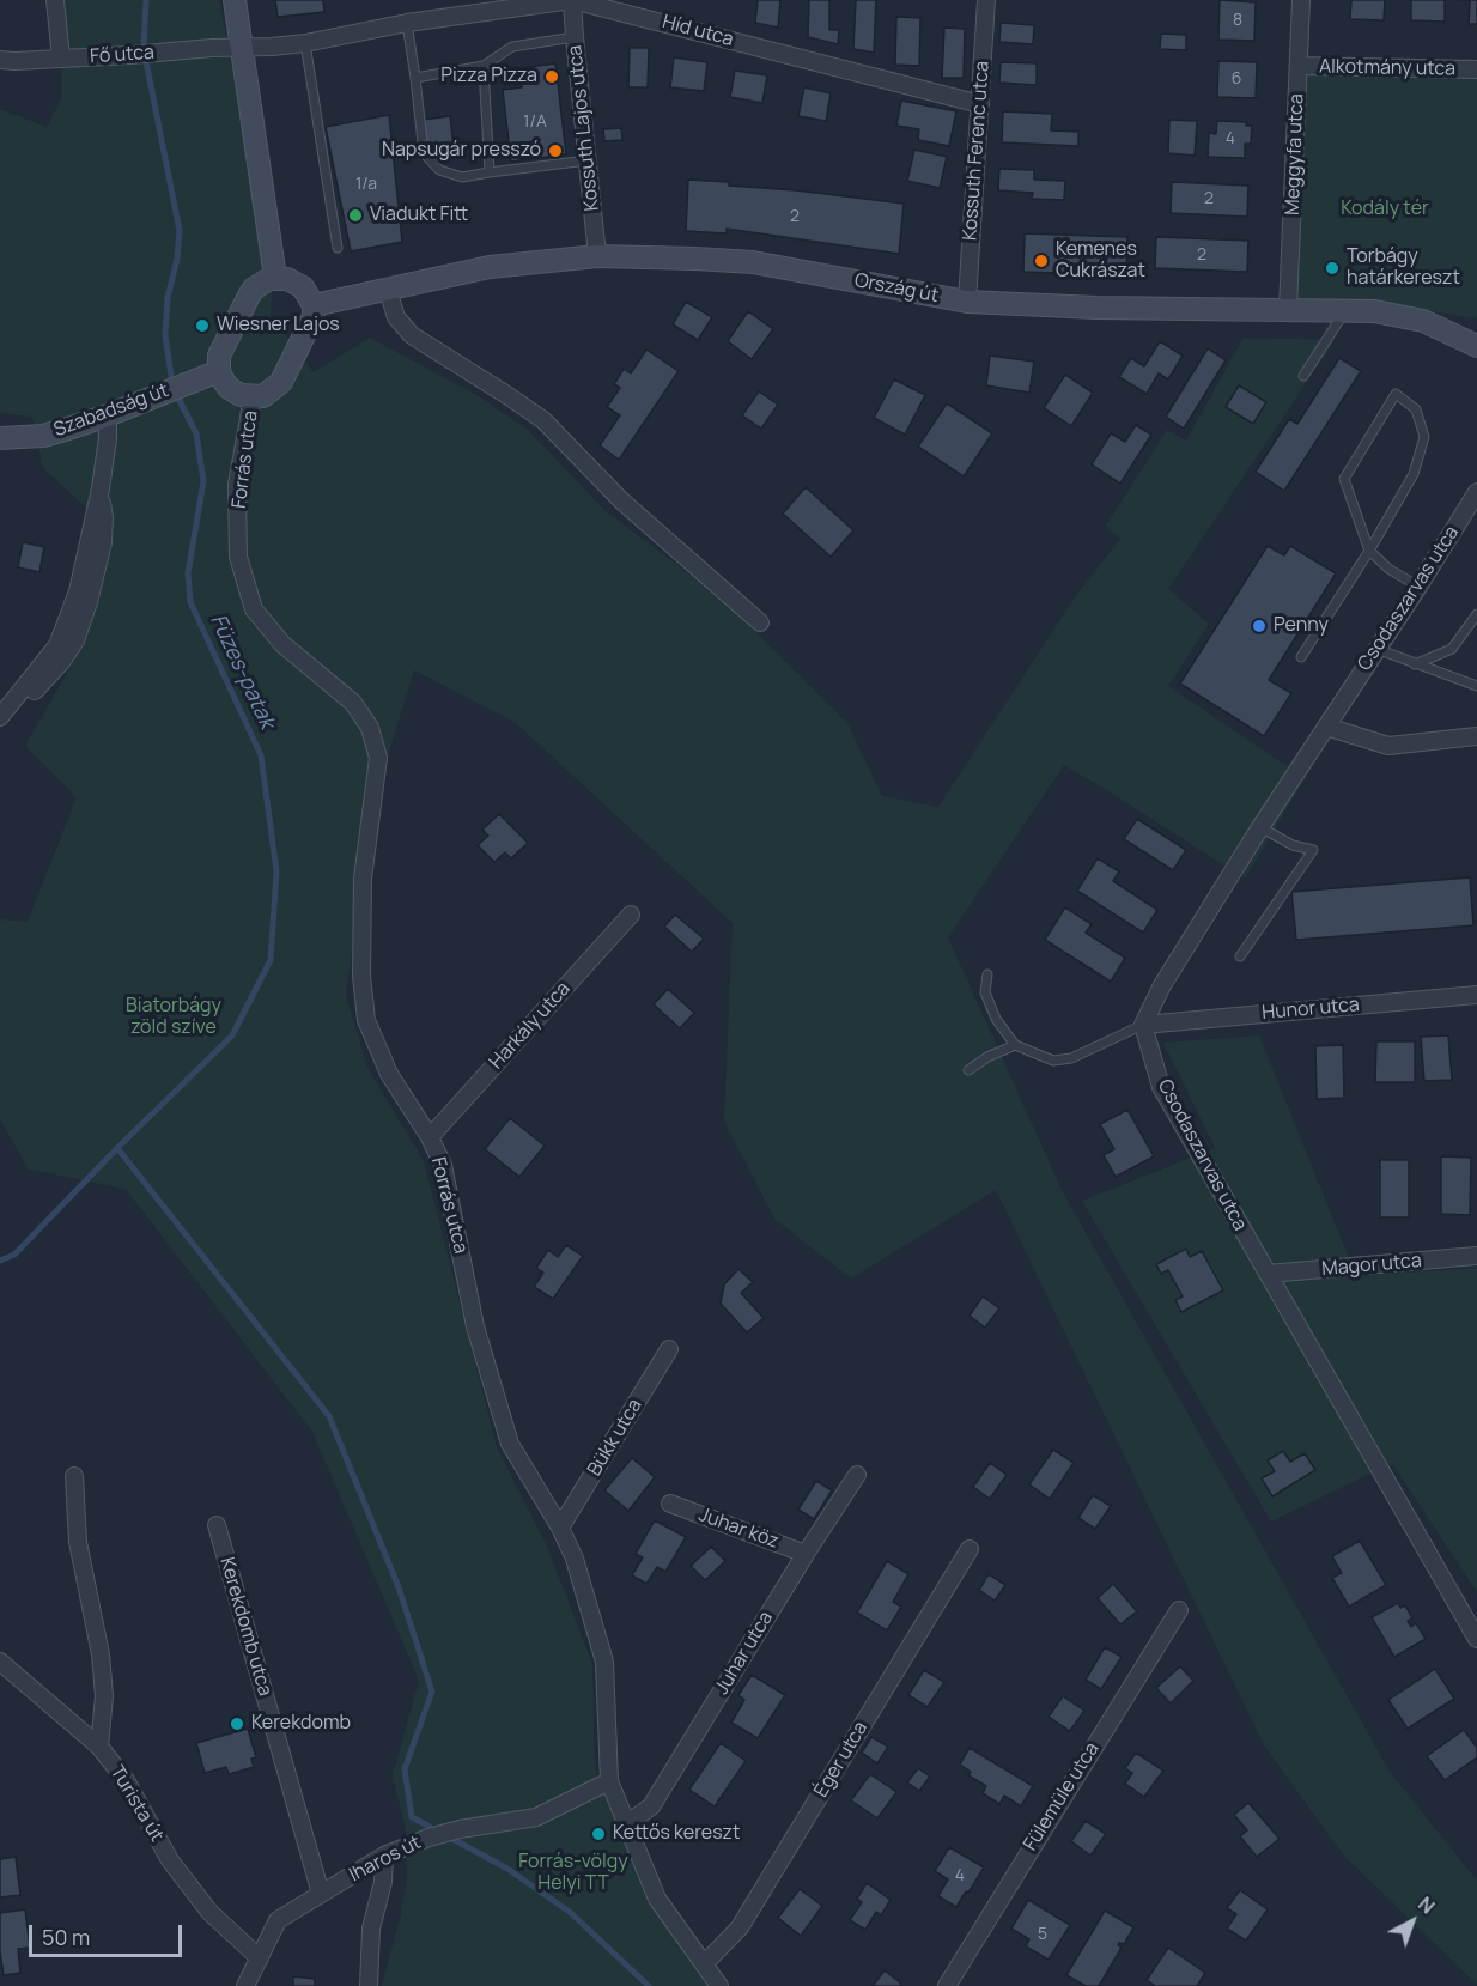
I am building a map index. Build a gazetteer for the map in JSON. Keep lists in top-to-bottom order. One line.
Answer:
{"streets":{"main road":["Ország út","Szabadság út"],"street":["Híd utca","Fő utca","Alkotmány utca","Kossuth Lajos utca","Kossuth Ferenc utca","Meggyfa utca","Forrás utca","Csodaszarvas utca","Hunor utca","Harkály utca","Magor utca","Bükk utca","Juhar köz","Kerekdomb utca","Juhar utca","Éger utca","Fülemüle utca","Turista út","Iharos út"]},"crossings":[["Híd utca","Fő utca"],["Híd utca","Kossuth Lajos utca"],["Híd utca","Kossuth Ferenc utca"],["Alkotmány utca","Meggyfa utca"],["Kossuth Lajos utca","Ország út"],["Kossuth Ferenc utca","Ország út"],["Meggyfa utca","Ország út"],["Ország út","Szabadság út"],["Ország út","Forrás utca"],["Szabadság út","Forrás utca"],["Forrás utca","Harkály utca"],["Forrás utca","Bükk utca"],["Forrás utca","Juhar utca"],["Forrás utca","Éger utca"],["Forrás utca","Iharos út"],["Csodaszarvas utca","Hunor utca"],["Csodaszarvas utca","Magor utca"],["Juhar köz","Juhar utca"],["Kerekdomb utca","Iharos út"],["Turista út","Iharos út"]],"water":["Füzes-patak"],"parks":["Kodály tér","Biatorbágy zöld szíve","Forrás-völgy Helyi TT"],"places":["Pizza Pizza","Napsugár presszó","Viadukt Fitt","Kemenes Cukrászat","Torbágy határkereszt","Wiesner Lajos","Penny","Kerekdomb","Kettős kereszt"],"house_numbers":["8","6","1/A","4","1/a","2","2","2","4","5"],"scale_bar":"50 m","north":"top right"}
